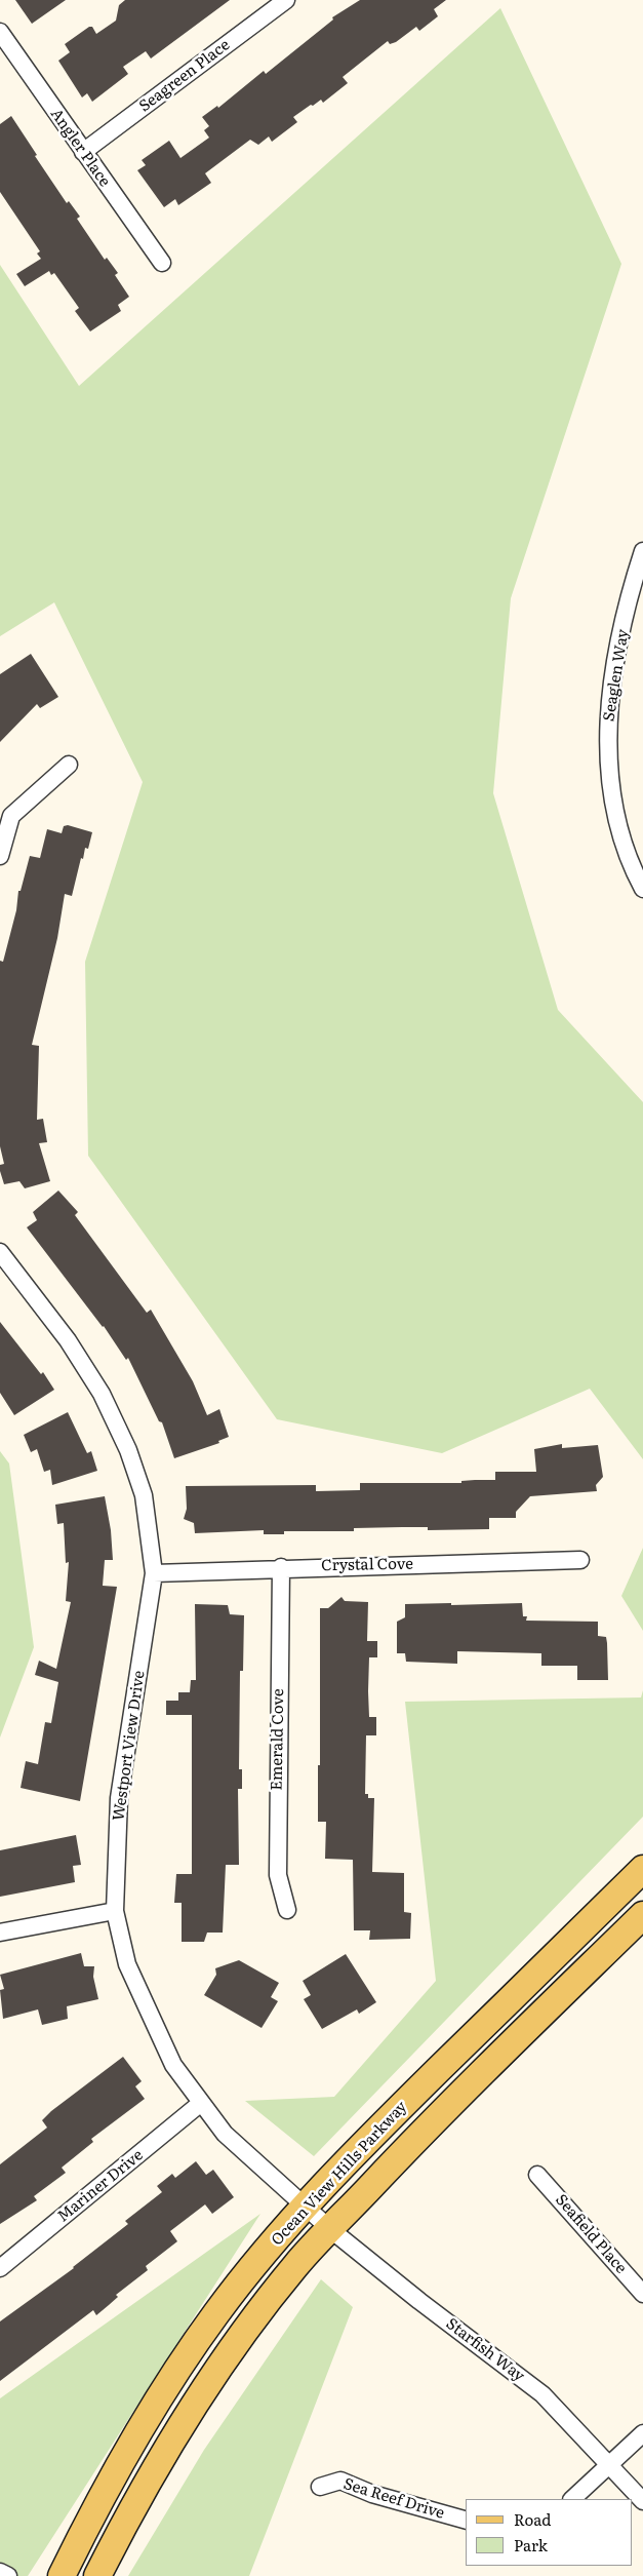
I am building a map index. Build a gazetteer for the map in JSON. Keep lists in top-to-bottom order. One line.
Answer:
{"streets":{"main road":["Ocean View Hills Parkway"],"street":["Seagreen Place","Angler Place","Seaglen Way","Crystal Cove","Emerald Cove","Westport View Drive","Mariner Drive","Seafield Place","Starfish Way","Sea Reef Drive"]},"crossings":[["Seagreen Place","Angler Place"],["Crystal Cove","Emerald Cove"],["Crystal Cove","Westport View Drive"],["Westport View Drive","Ocean View Hills Parkway"],["Westport View Drive","Mariner Drive"],["Westport View Drive","Starfish Way"],["Ocean View Hills Parkway","Starfish Way"]],"legend":["Road","Park"]}
